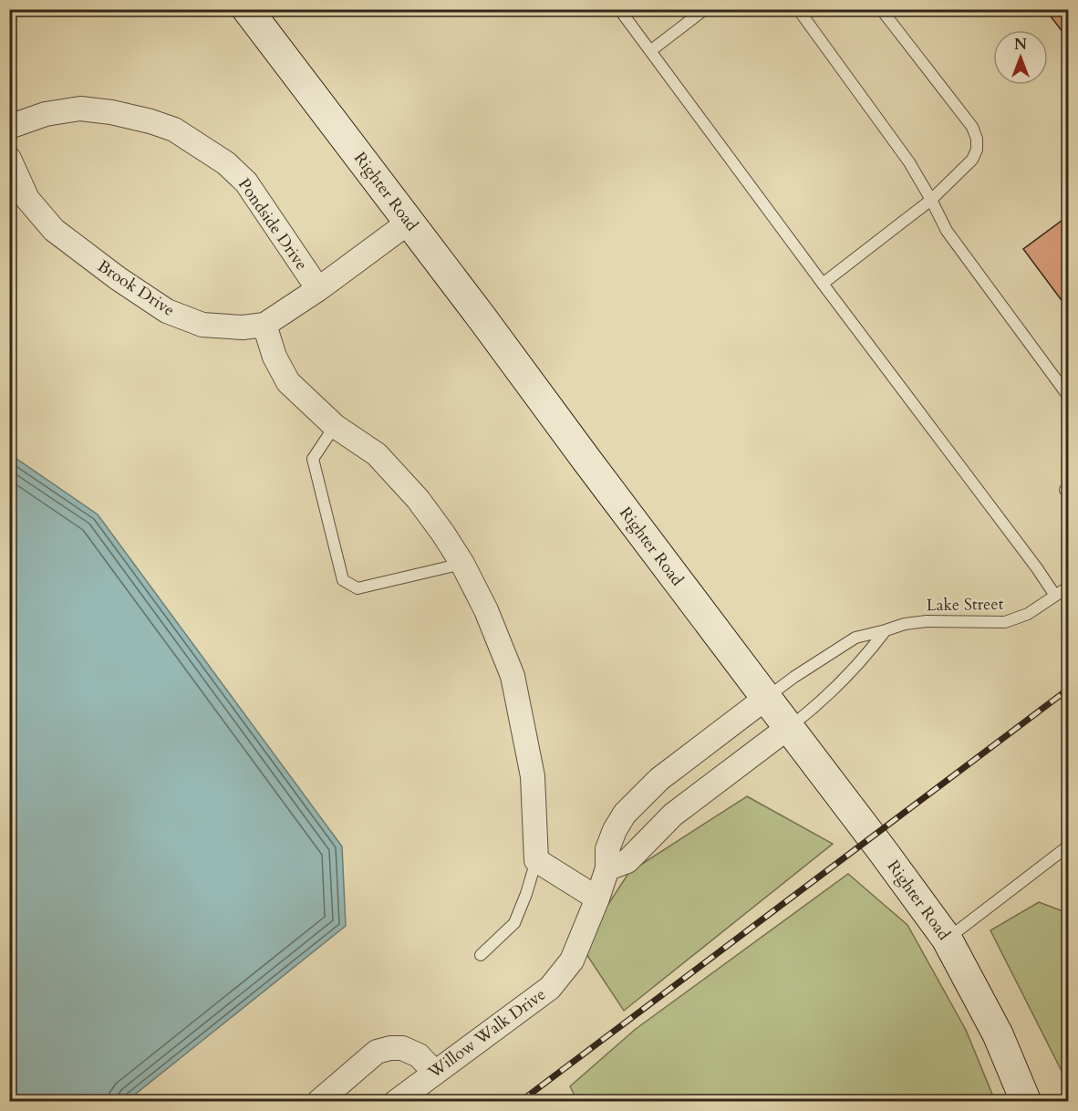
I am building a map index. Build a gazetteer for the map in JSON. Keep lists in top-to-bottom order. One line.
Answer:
{"streets":{"street":["Righter Road","Pondside Drive","Brook Drive","Willow Walk Drive"],"lane":["Lake Street"]},"crossings":[["Righter Road","Brook Drive"],["Righter Road","Lake Street"],["Righter Road","Willow Walk Drive"],["Pondside Drive","Brook Drive"],["Lake Street","Willow Walk Drive"]],"north":"top"}
